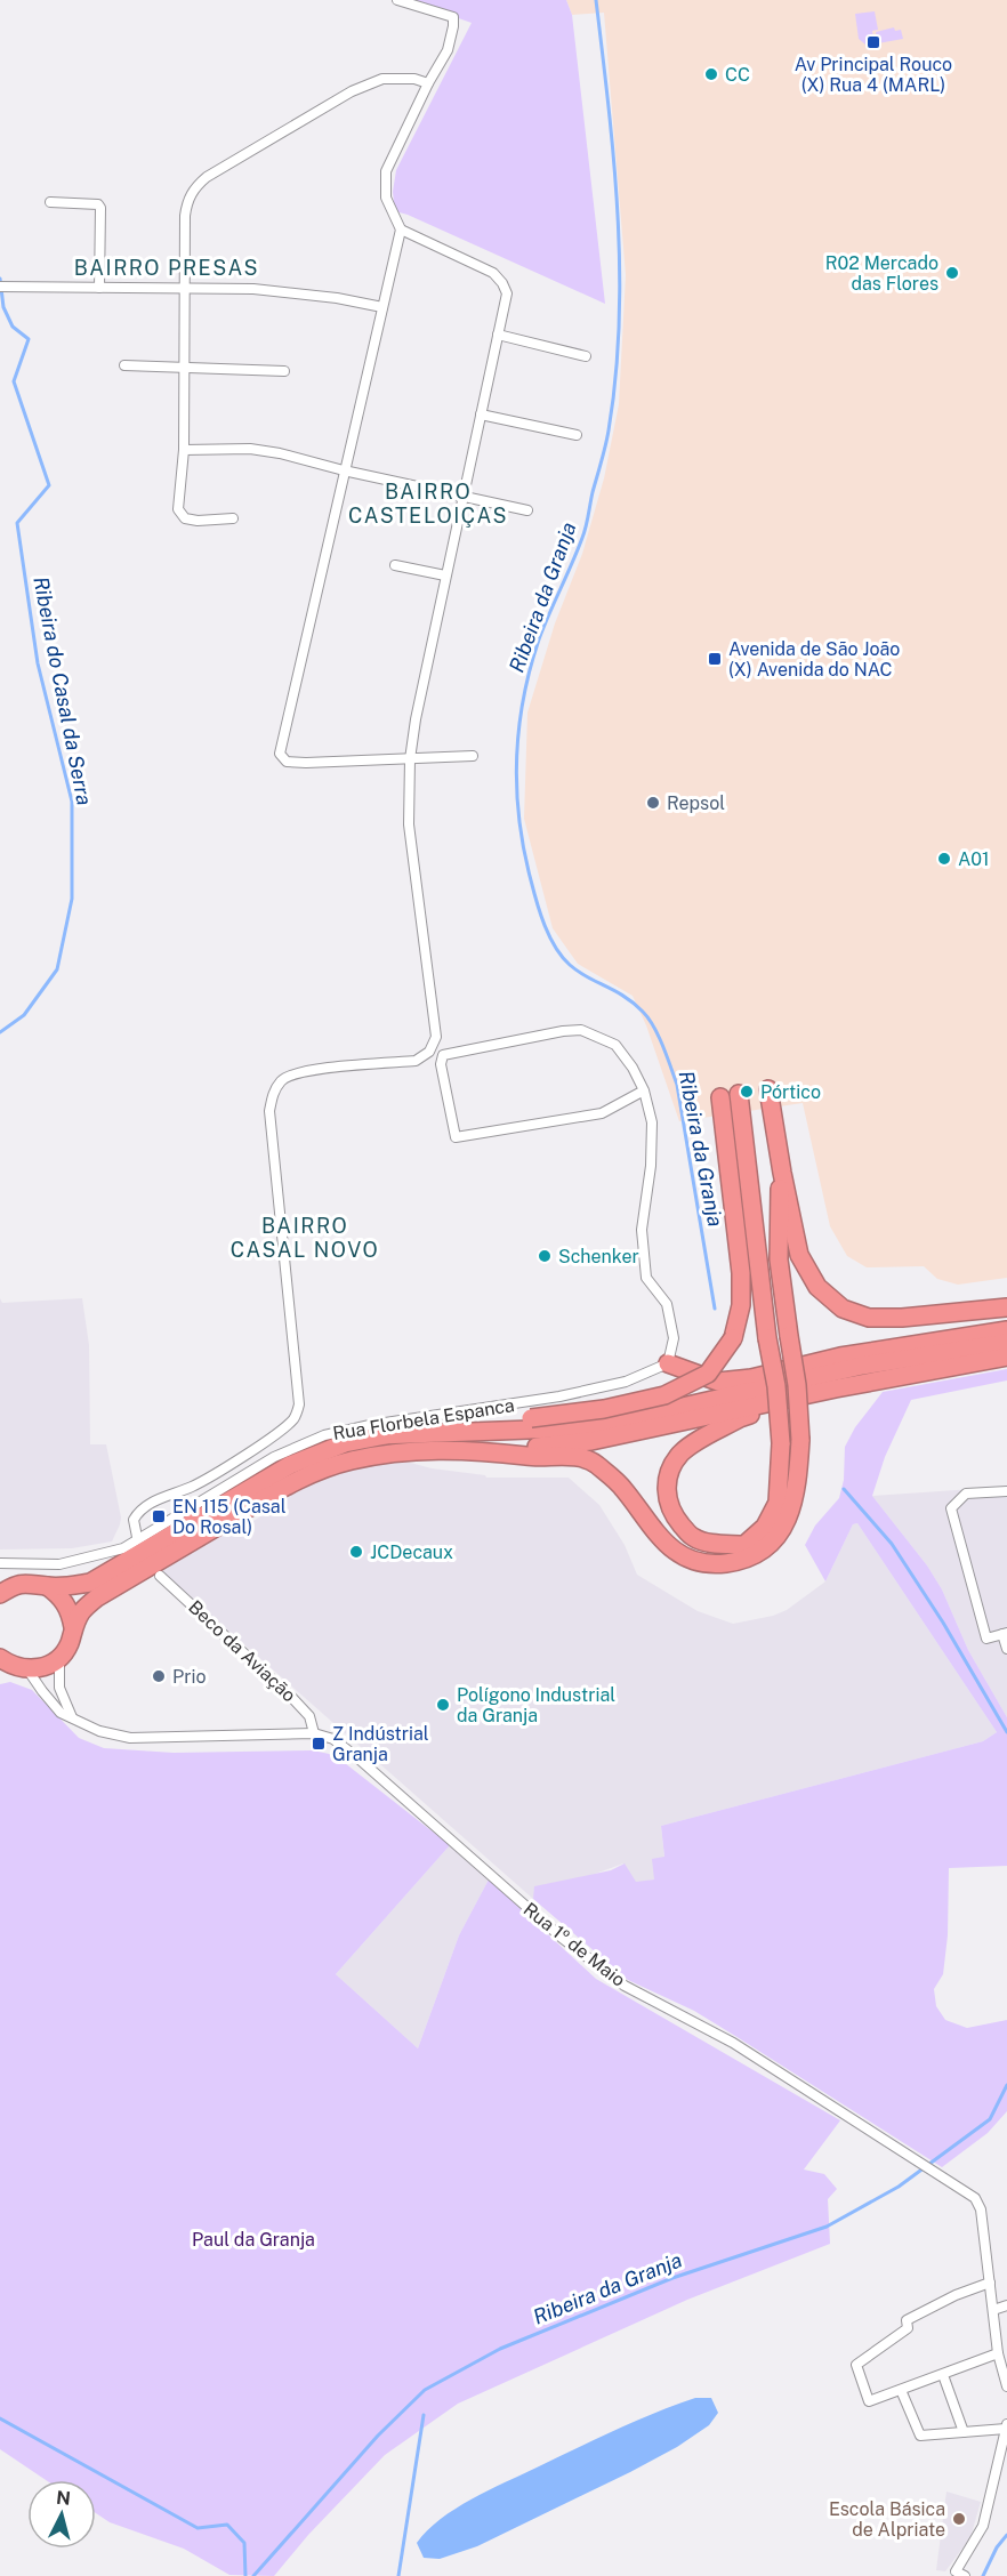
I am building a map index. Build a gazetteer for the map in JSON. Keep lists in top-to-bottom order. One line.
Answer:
{"streets":{"street":["Rua Florbela Espanca","Beco da Aviação","Rua 1º de Maio"]},"crossings":[["Beco da Aviação","Rua 1º de Maio"]],"districts":["BAIRRO PRESAS","BAIRRO CASTELOIÇAS","BAIRRO CASAL NOVO"],"water":["Ribeira da Granja","Ribeira do Casal da Serra"],"parks":["Paul da Granja"],"places":{"transit":["Av Principal Rouco (X) Rua 4 (MARL)","Avenida de São João (X) Avenida do NAC","EN 115 (Casal Do Rosal)","Z Indústrial Granja"],"other":["CC","R02 Mercado das Flores","Repsol","A01","Pórtico","Schenker","JCDecaux","Prio","Polígono Industrial da Granja","Escola Básica de Alpriate"]},"north":"top"}
